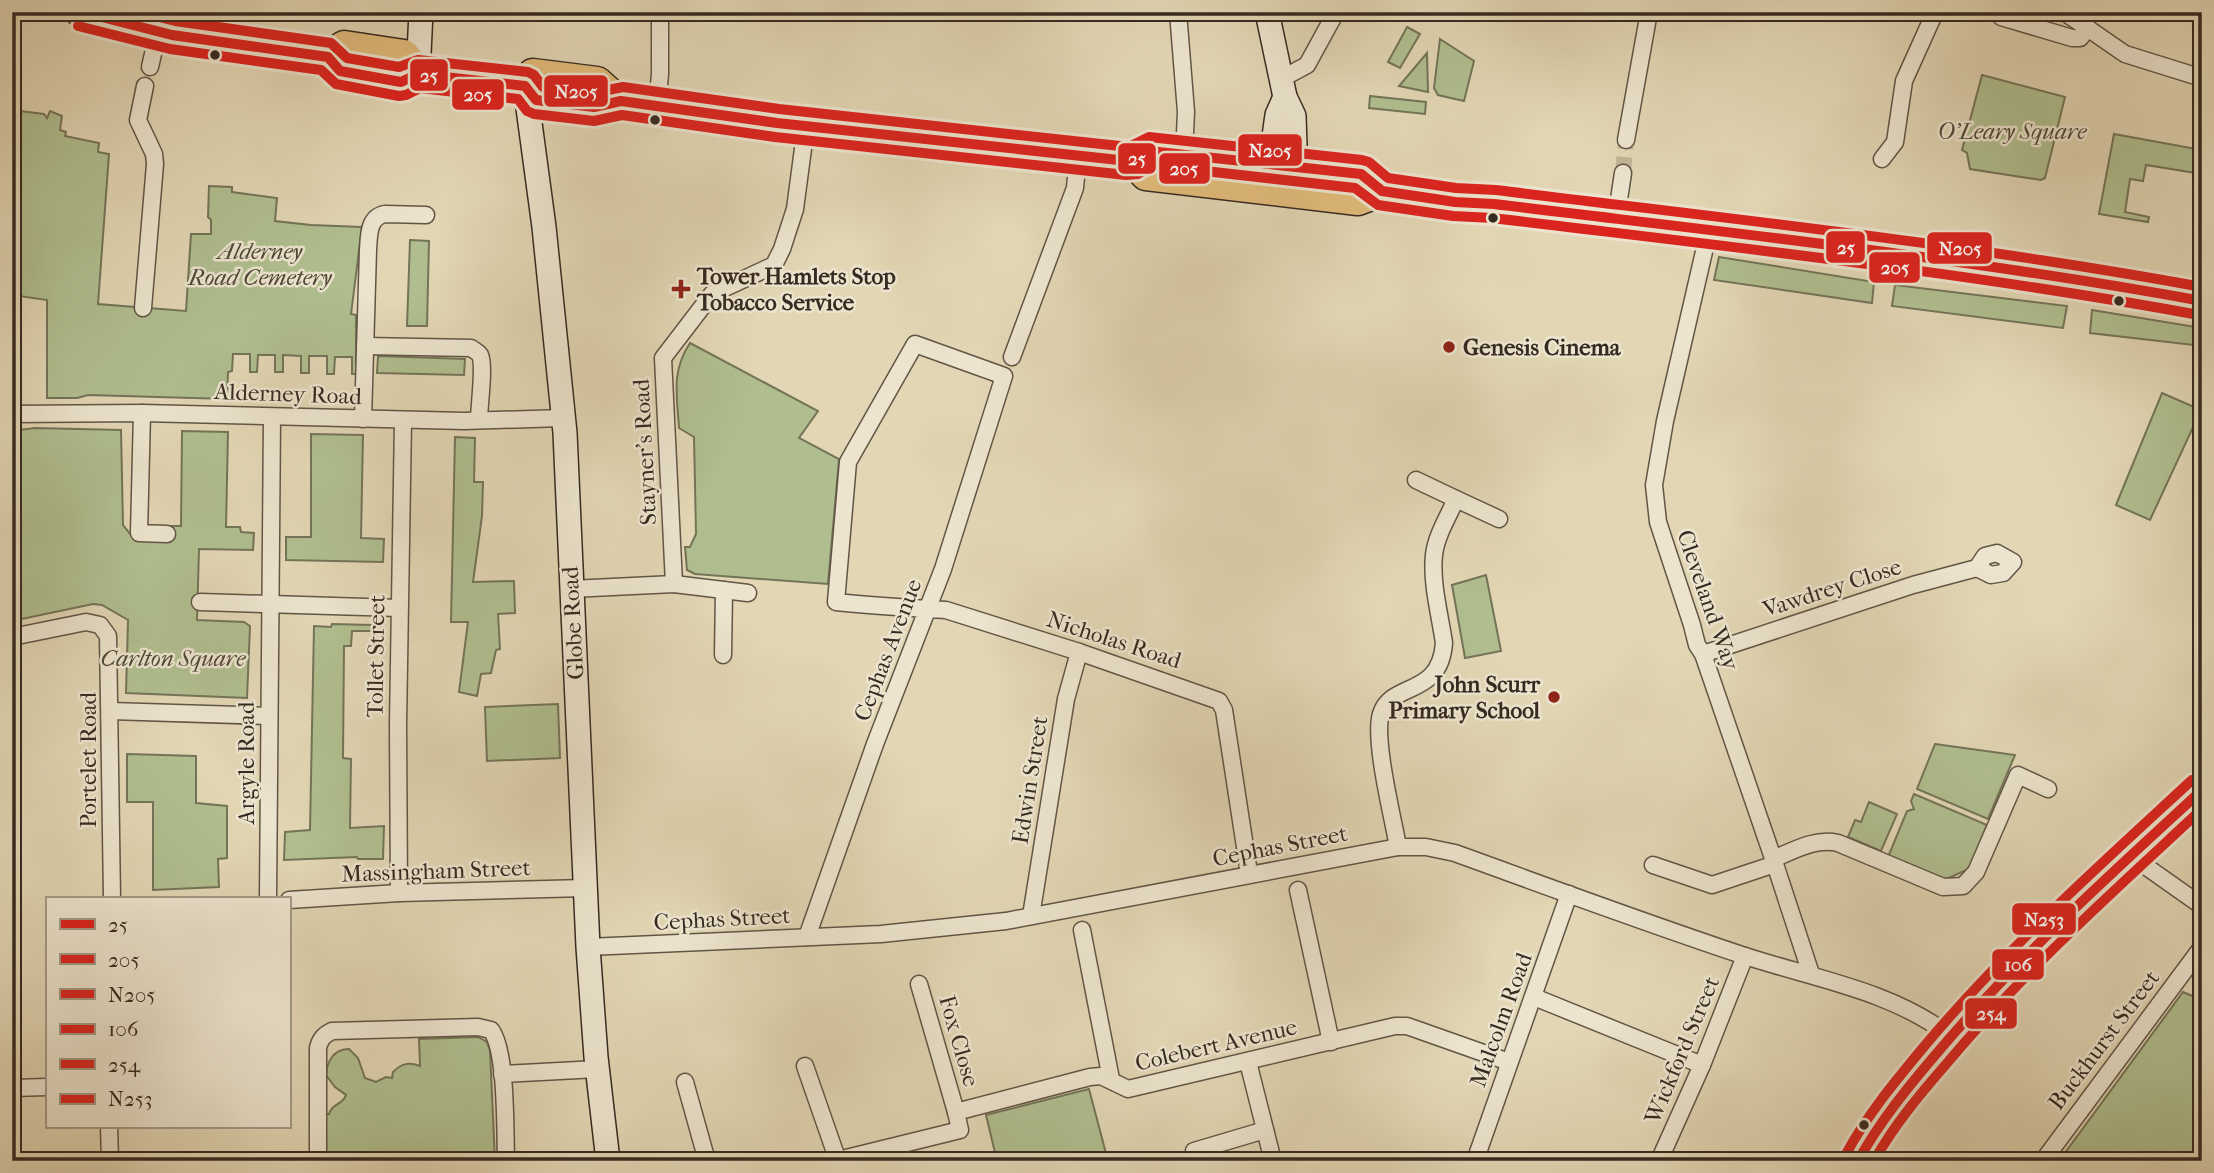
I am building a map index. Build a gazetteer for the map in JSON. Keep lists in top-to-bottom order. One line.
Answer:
{"streets":{"main road":["Globe Road"],"street":["Alderney Road","Stayner's Road","Vawdrey Close","Cleveland Way","Nicholas Road","Cephas Avenue","Tollet Street","Portelet Road","Argyle Road","Edwin Street","Cephas Street","Massingham Street","Malcolm Road","Buckhurst Street","Fox Close","Colebert Avenue","Wickford Street"]},"crossings":[["Alderney Road","Globe Road"],["Alderney Road","Tollet Street"],["Alderney Road","Argyle Road"],["Vawdrey Close","Cleveland Way"],["Cleveland Way","Cephas Street"],["Globe Road","Cephas Street"],["Globe Road","Massingham Street"],["Nicholas Road","Cephas Avenue"],["Nicholas Road","Edwin Street"],["Nicholas Road","Cephas Street"],["Cephas Avenue","Cephas Street"],["Tollet Street","Massingham Street"],["Edwin Street","Cephas Street"],["Cephas Street","Malcolm Road"],["Cephas Street","Wickford Street"],["Malcolm Road","Colebert Avenue"],["Fox Close","Colebert Avenue"]],"parks":["O'Leary Square","Alderney Road Cemetery","Carlton Square"],"places":{"health":["Tower Hamlets Stop Tobacco Service"],"other":["Genesis Cinema","John Scurr Primary School"]},"lines":["transit line 25","transit line N205","transit line 205","transit line N253","transit line 106","transit line 254"],"legend":["25","205","N205","106","254","N253"]}
